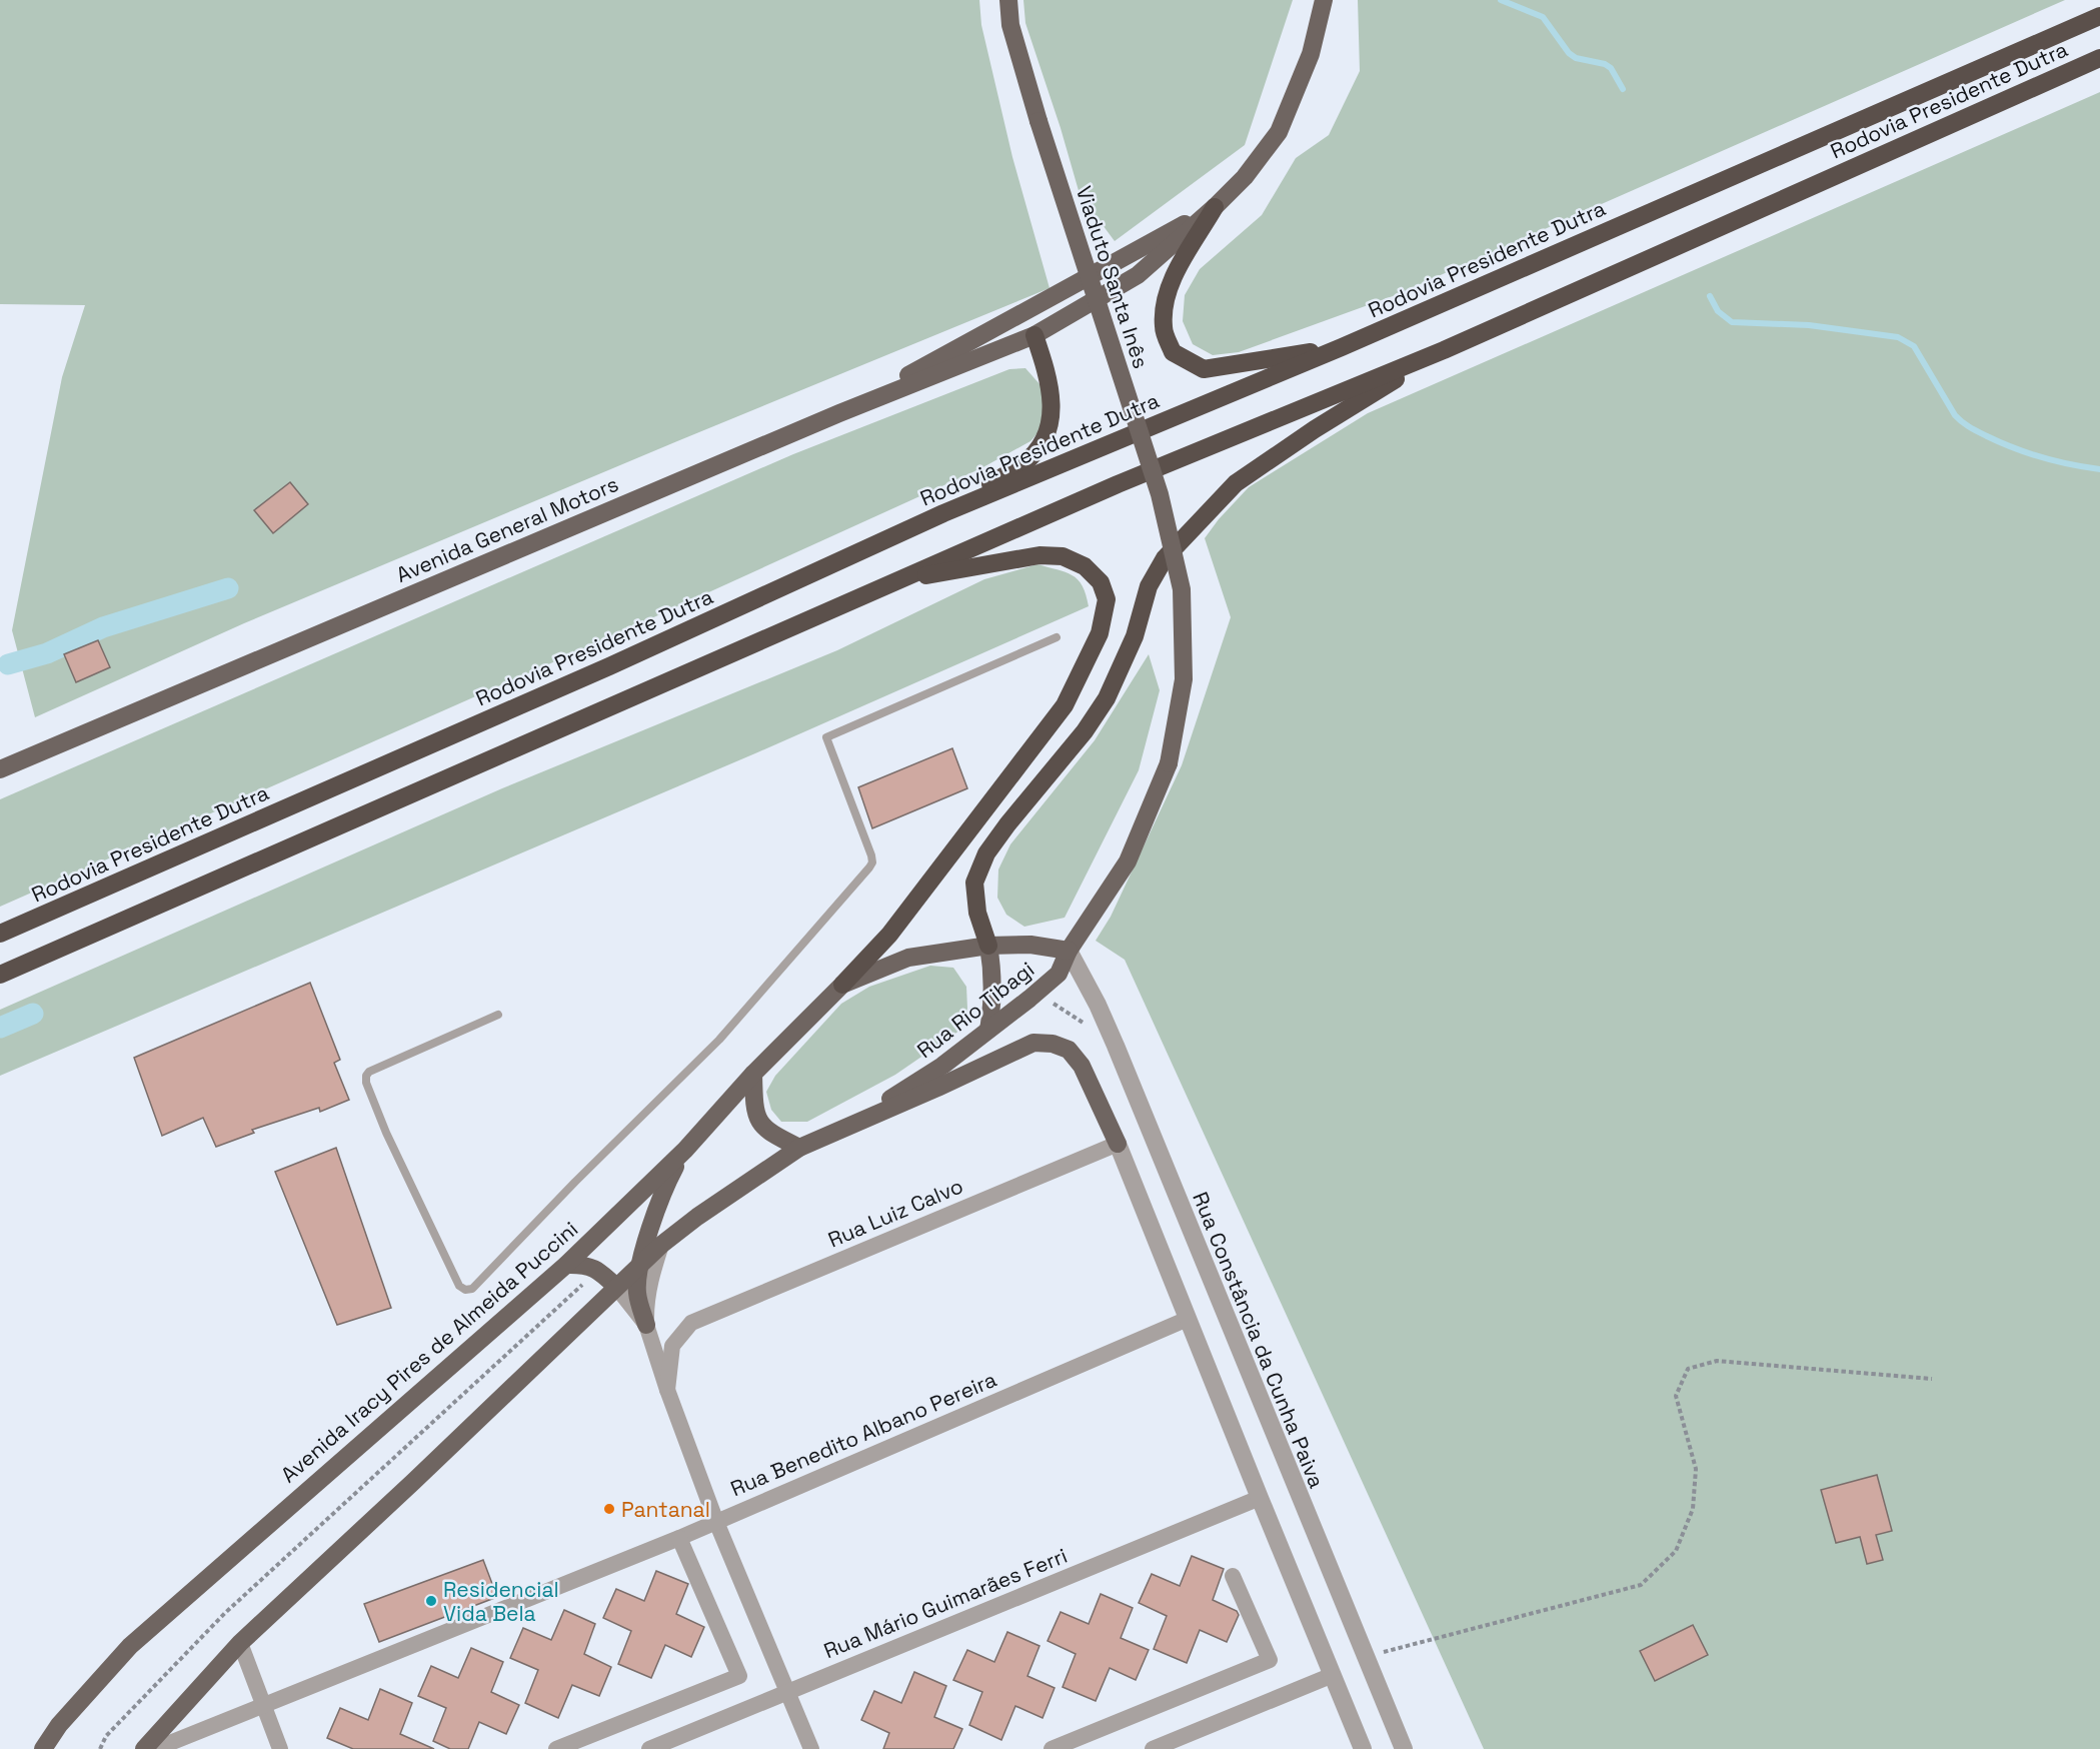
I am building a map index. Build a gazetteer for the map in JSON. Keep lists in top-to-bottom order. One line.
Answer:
{"streets":{"highway":["Rodovia Presidente Dutra"],"main road":["Viaduto Santa Inês","Avenida General Motors","Rua Rio Tibagi","Avenida Iracy Pires de Almeida Puccini"],"street":["Rua Luiz Calvo","Rua Constância da Cunha Paiva","Rua Benedito Albano Pereira","Rua Mário Guimarães Ferri"]},"crossings":[["Viaduto Santa Inês","Rua Rio Tibagi"],["Rua Rio Tibagi","Rua Constância da Cunha Paiva"]],"places":["Pantanal","Residencial Vida Bela"]}
